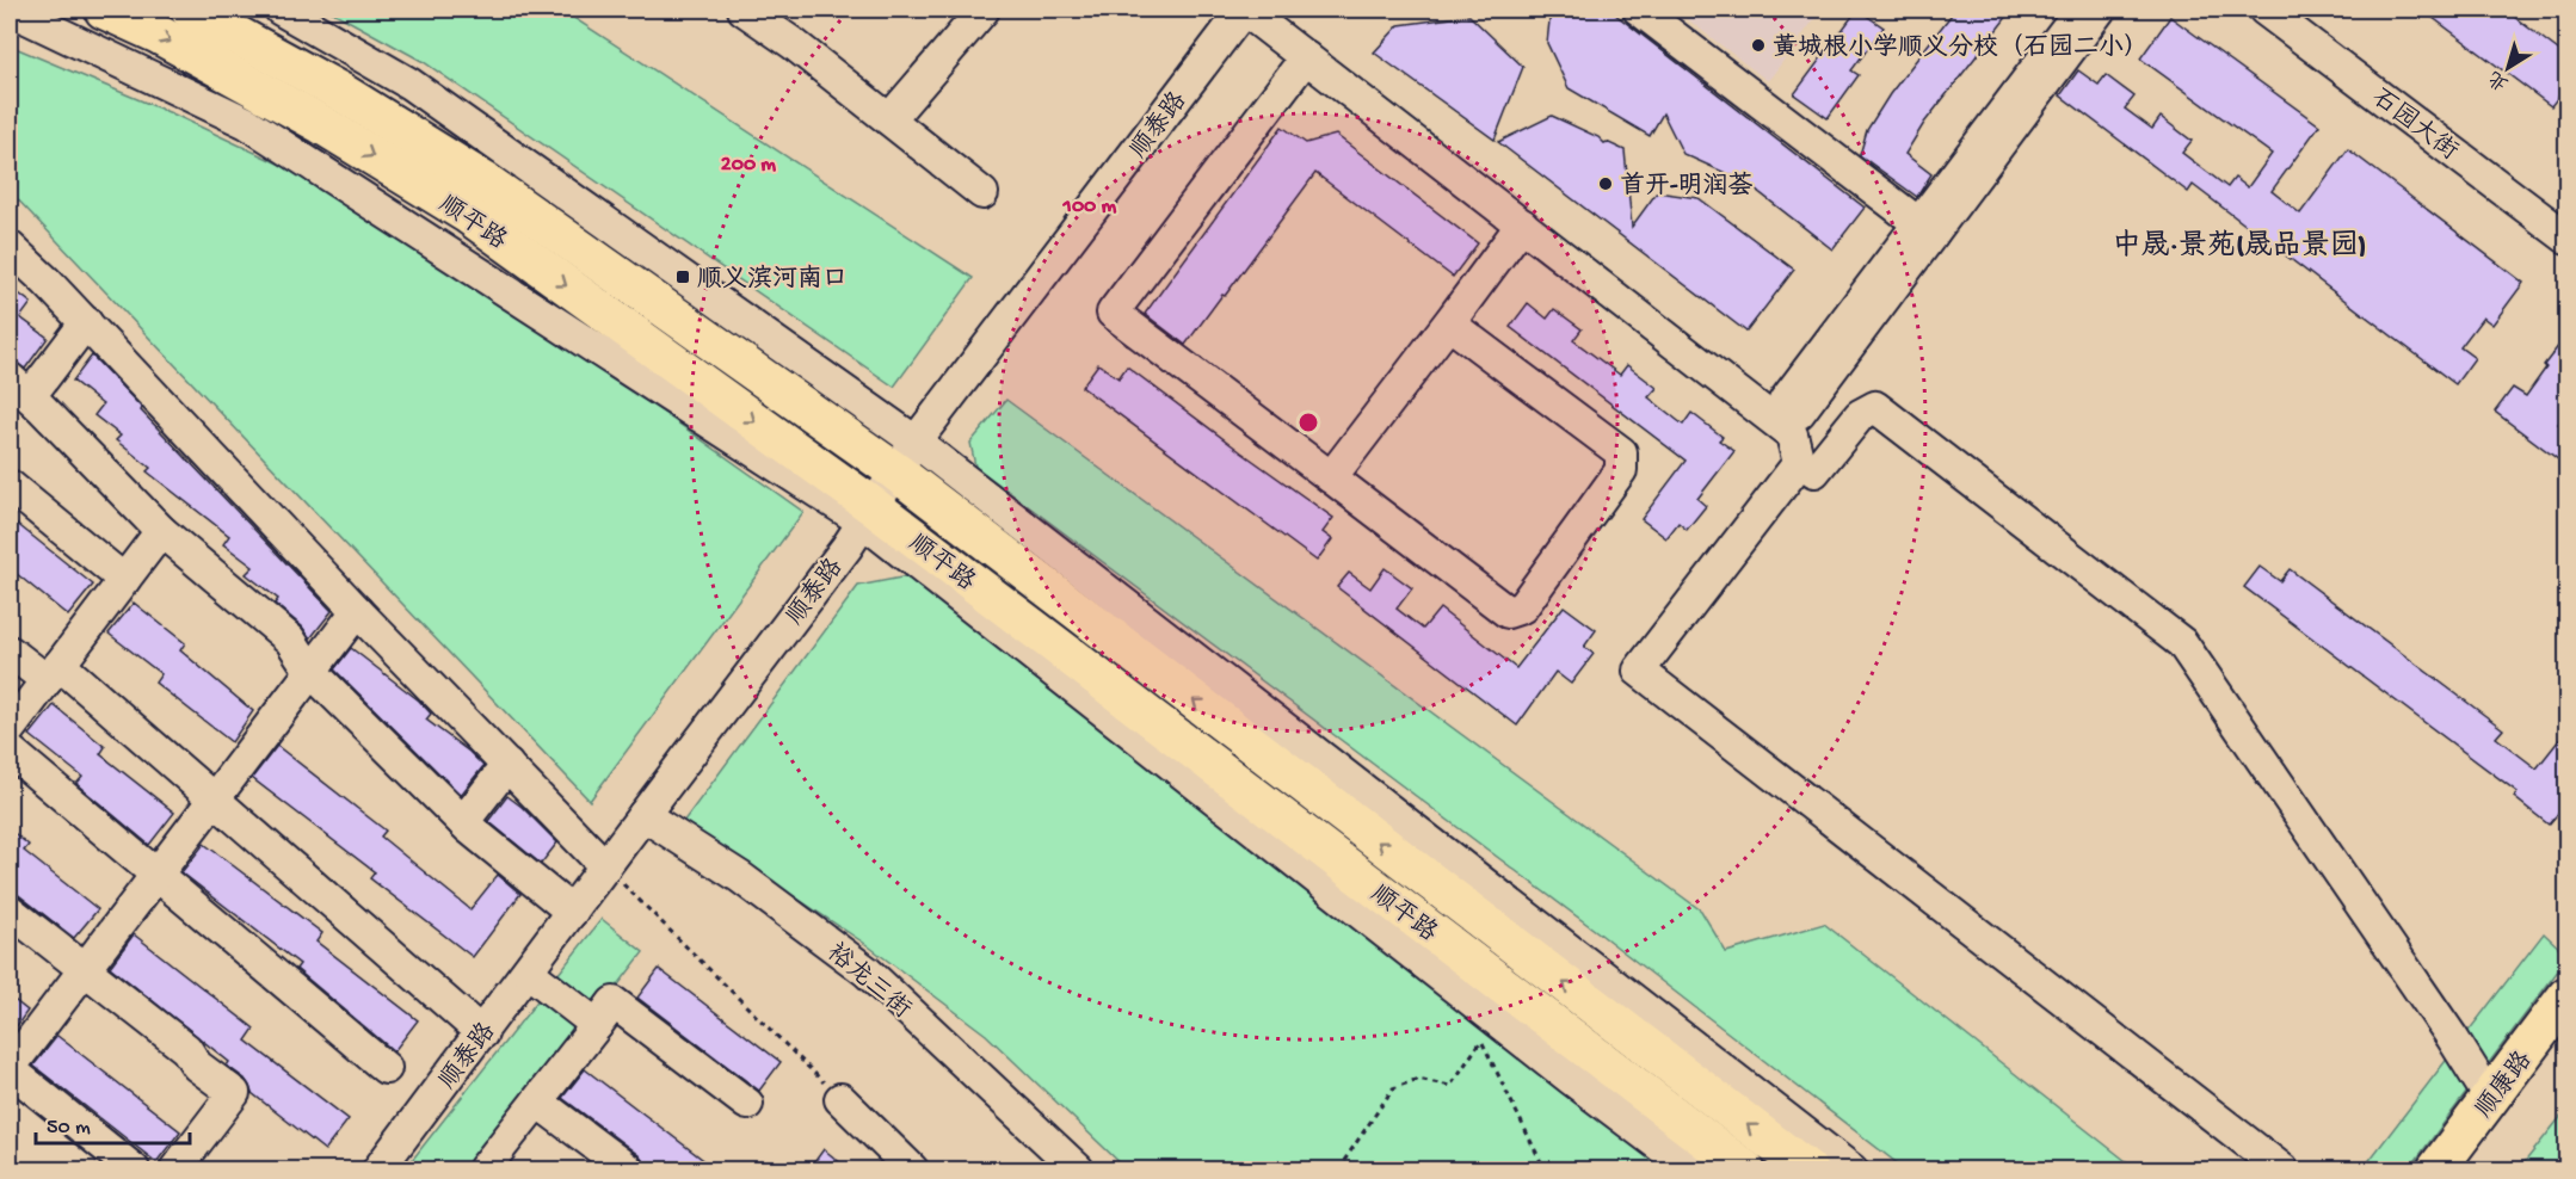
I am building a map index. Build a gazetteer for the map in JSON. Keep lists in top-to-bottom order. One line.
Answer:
{"streets":{"main road":["顺平路","顺康路"],"street":["石园大街","顺泰路","裕龙三街"]},"crossings":[["顺泰路","顺平路"],["顺泰路","裕龙三街"]],"districts":["中晟·景苑(晟品景园)"],"places":{"other":["黄城根小学顺义分校（石园二小）","首开-明润荟"],"transit":["顺义滨河南口"]},"scale_bar":"50 m","north":"bottom left","rings":["200 m","100 m"]}
